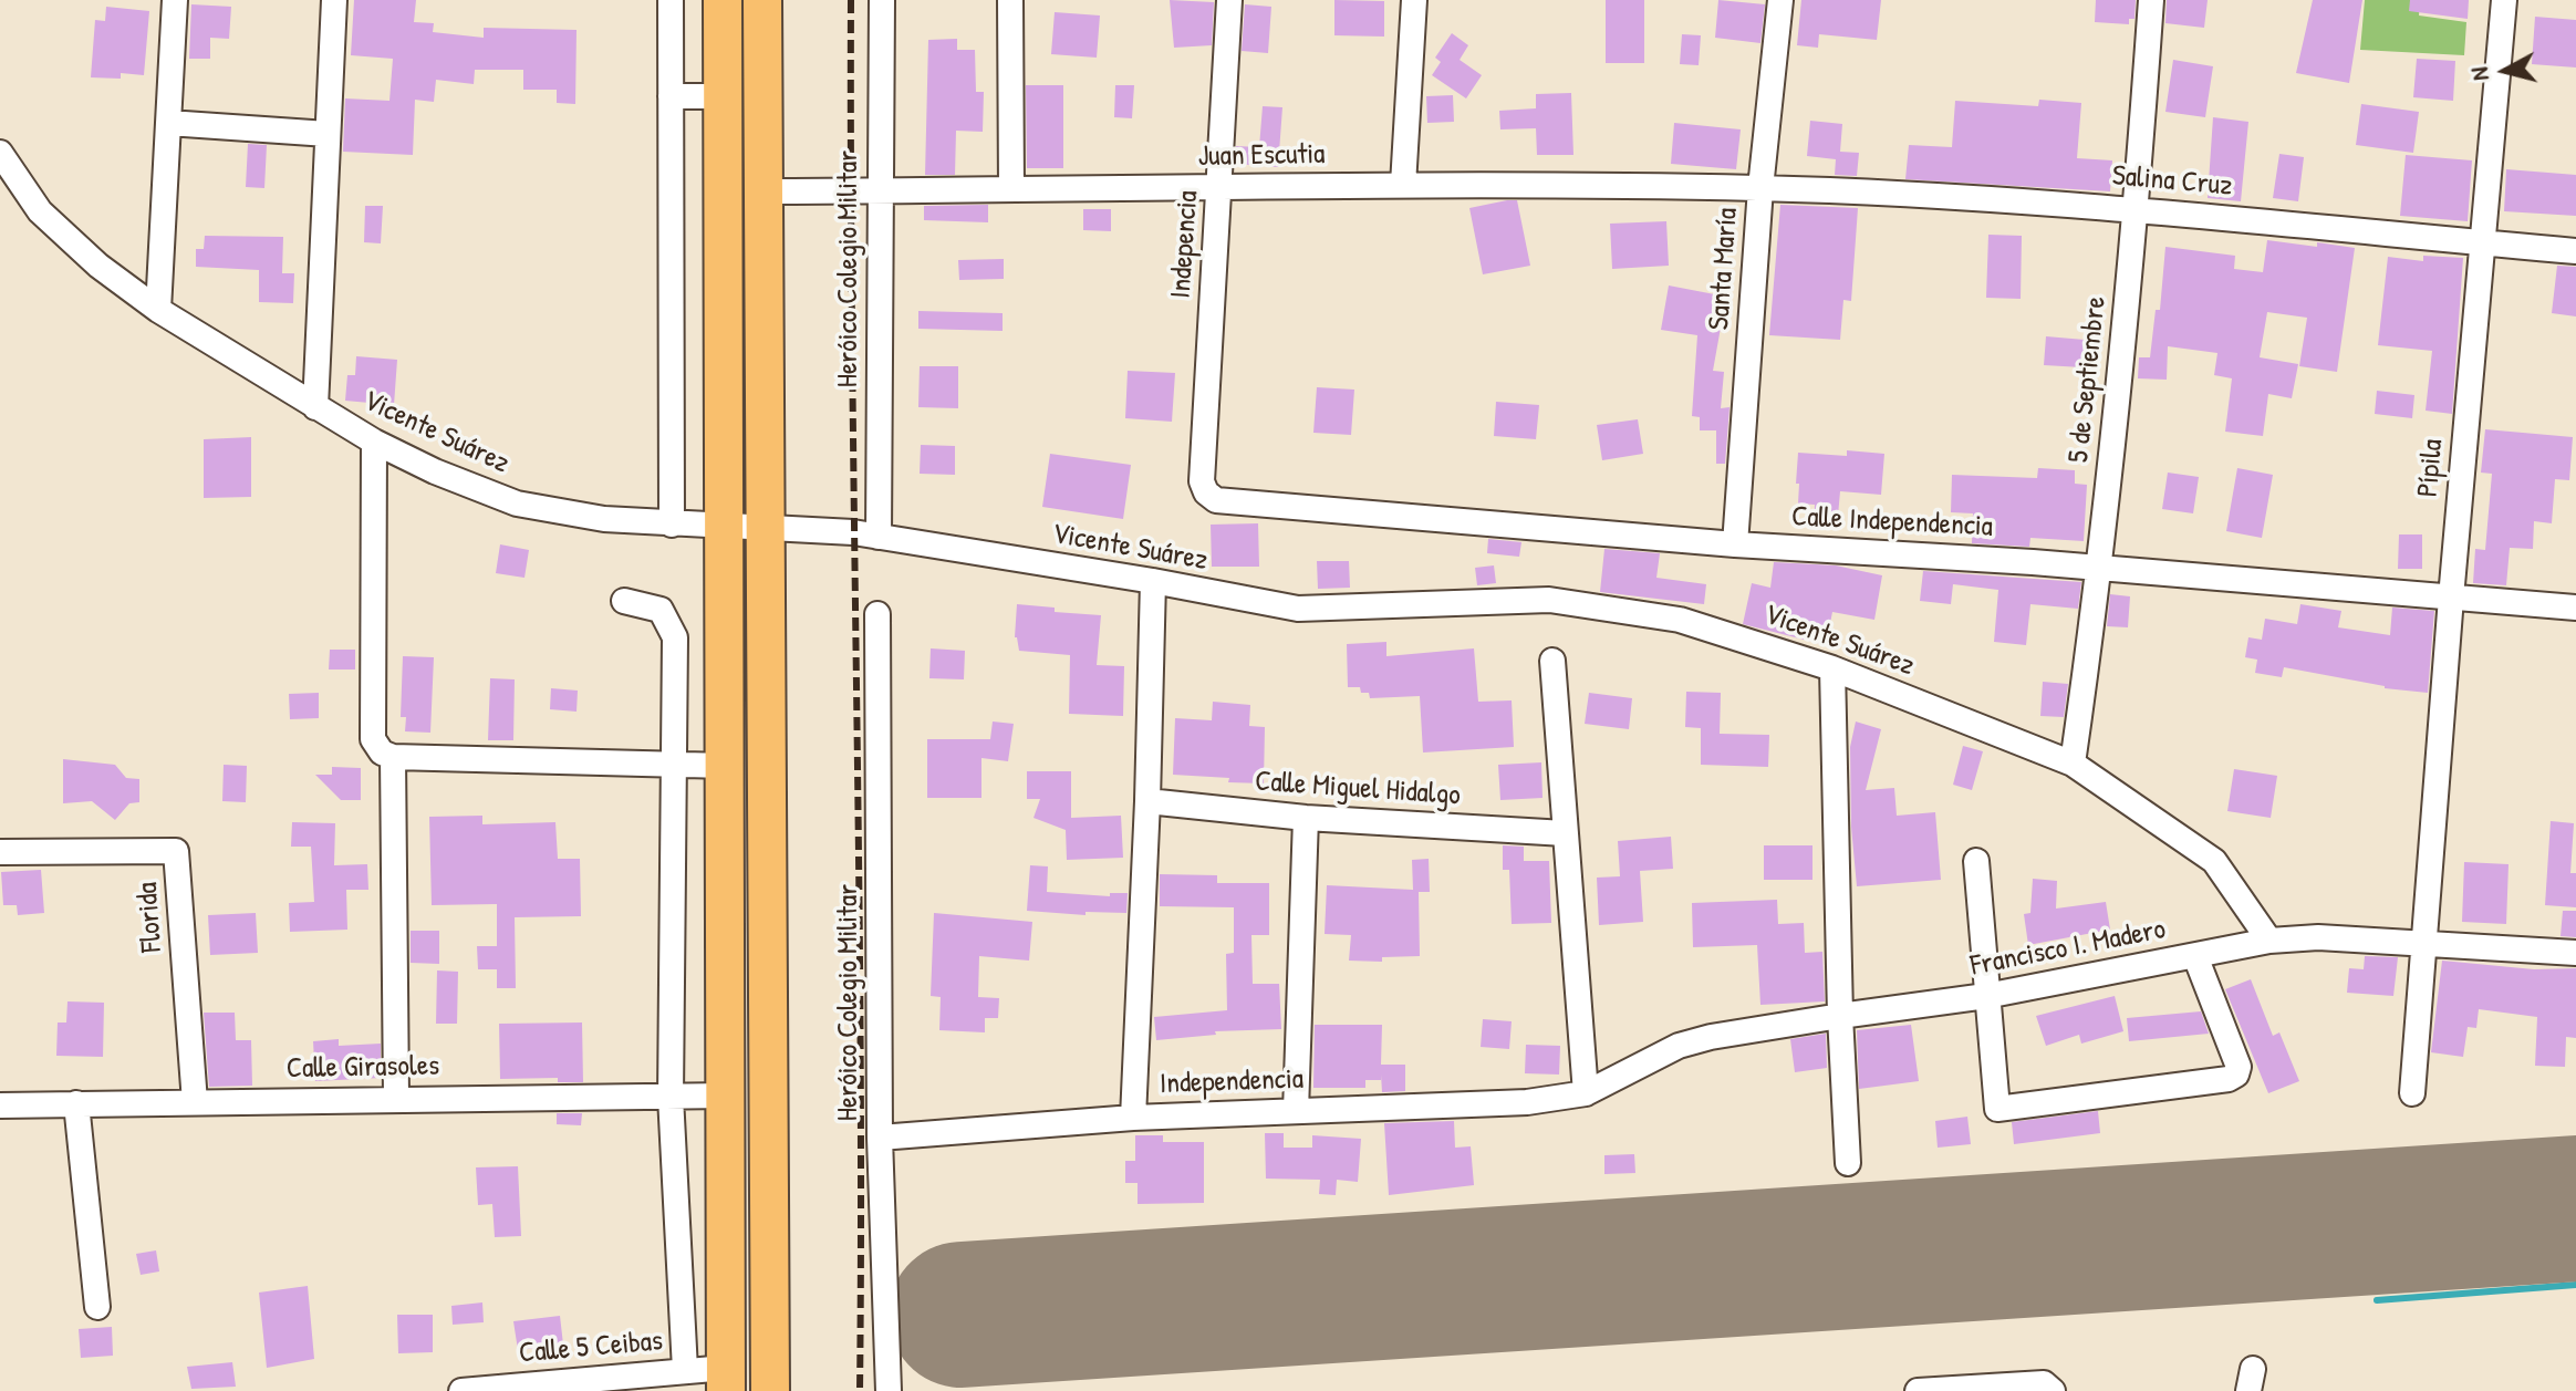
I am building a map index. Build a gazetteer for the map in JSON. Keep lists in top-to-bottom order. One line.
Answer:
{"streets":{"street":["Juan Escutia","Salina Cruz","Indepencia","Heróico Colegio Militar","Santa María","5 de Septiembre","Vicente Suárez","Pípila","Calle Independencia","Calle Miguel Hidalgo","Florida","Francisco I. Madero","Calle Girasoles","Independencia","Calle 5 Ceibas"]},"crossings":[["Juan Escutia","Salina Cruz"],["Juan Escutia","Indepencia"],["Juan Escutia","Heróico Colegio Militar"],["Juan Escutia","Santa María"],["Salina Cruz","Santa María"],["Salina Cruz","5 de Septiembre"],["Salina Cruz","Pípila"],["Indepencia","Calle Independencia"],["Heróico Colegio Militar","Vicente Suárez"],["Heróico Colegio Militar","Independencia"],["Santa María","Calle Independencia"],["5 de Septiembre","Vicente Suárez"],["5 de Septiembre","Calle Independencia"],["Vicente Suárez","Francisco I. Madero"],["Pípila","Calle Independencia"],["Pípila","Francisco I. Madero"],["Florida","Calle Girasoles"],["Francisco I. Madero","Independencia"]],"north":"left"}
